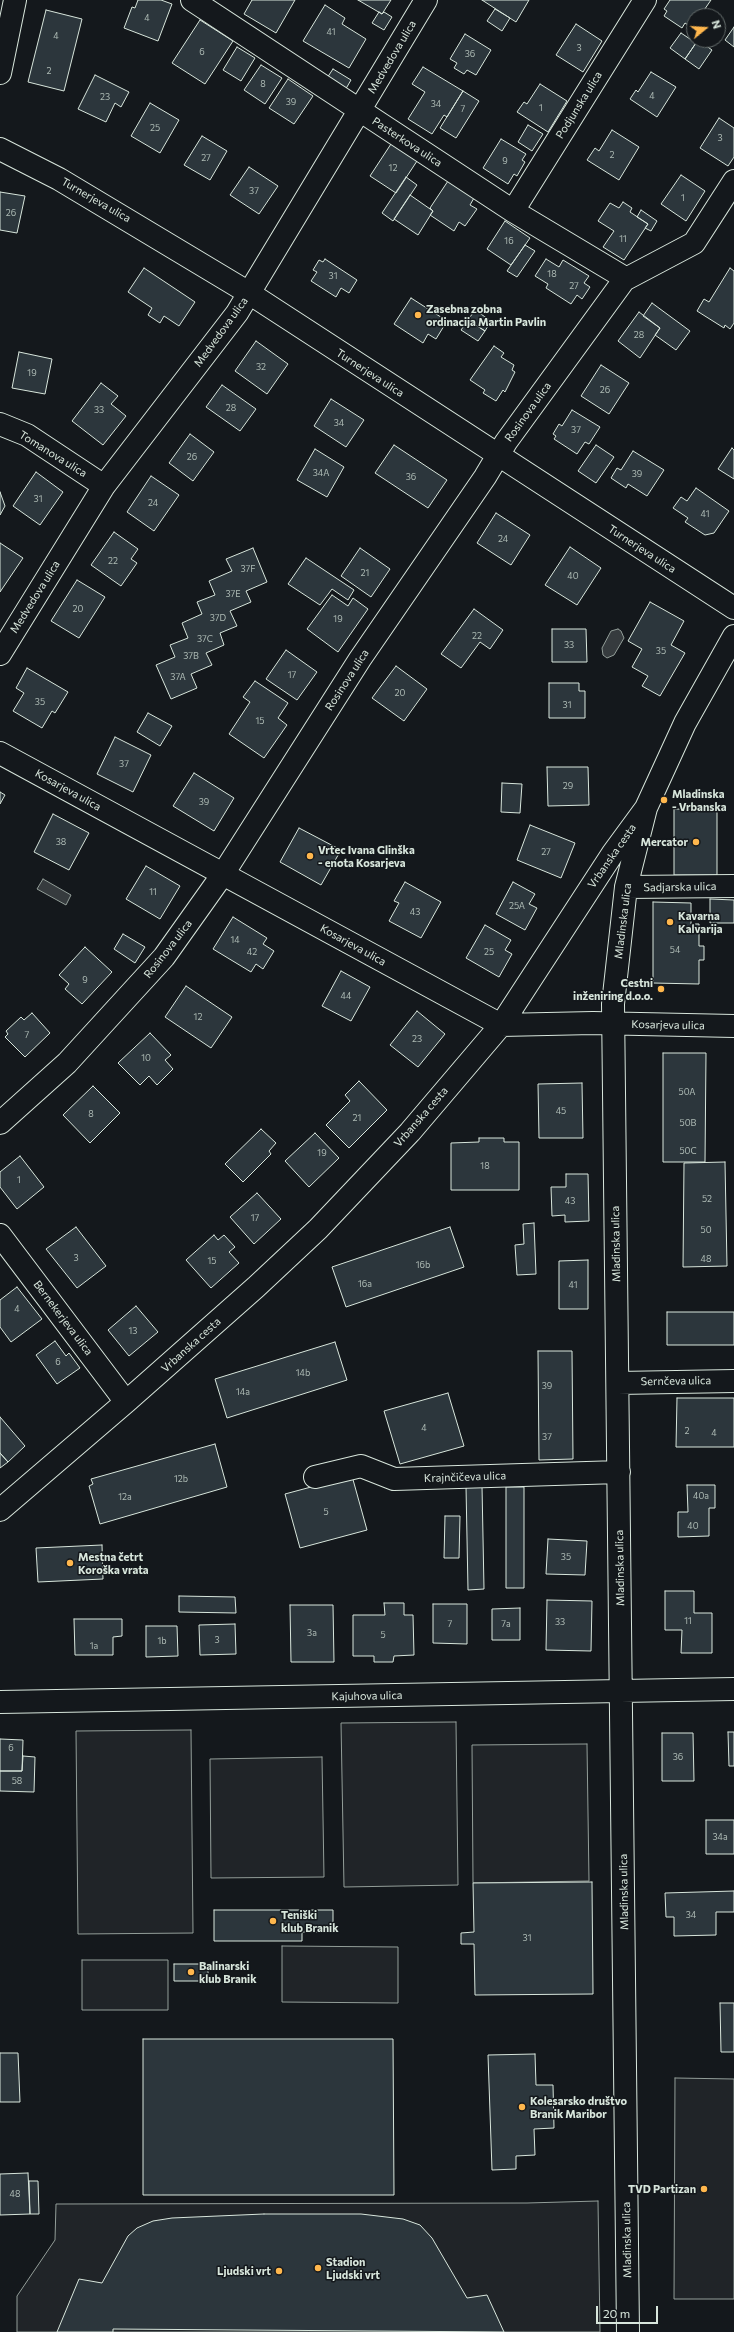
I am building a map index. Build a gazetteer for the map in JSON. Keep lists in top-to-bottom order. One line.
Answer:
{"streets":{"street":["Medvedova ulica","Podjunska ulica","Pasterkova ulica","Turnerjeva ulica","Rosinova ulica","Tomanova ulica","Kosarjeva ulica","Vrbanska cesta","Sadjarska ulica","Mladinska ulica","Bernekerjeva ulica","Sernčeva ulica","Krajnčičeva ulica","Kajuhova ulica"]},"crossings":[["Medvedova ulica","Pasterkova ulica"],["Medvedova ulica","Turnerjeva ulica"],["Medvedova ulica","Tomanova ulica"],["Podjunska ulica","Pasterkova ulica"],["Pasterkova ulica","Rosinova ulica"],["Turnerjeva ulica","Rosinova ulica"],["Rosinova ulica","Kosarjeva ulica"],["Kosarjeva ulica","Vrbanska cesta"],["Kosarjeva ulica","Mladinska ulica"],["Vrbanska cesta","Mladinska ulica"],["Vrbanska cesta","Bernekerjeva ulica"],["Sadjarska ulica","Mladinska ulica"],["Mladinska ulica","Sernčeva ulica"],["Mladinska ulica","Krajnčičeva ulica"],["Mladinska ulica","Kajuhova ulica"]],"places":["Zasebna zobna ordinacija Martin Pavlin","Mladinska - Vrbanska","Mercator","Vrtec Ivana Glinška - enota Kosarjeva","Kavarna Kalvarija","Cestni inženiring d.o.o.","Mestna četrt Koroška vrata","Teniški klub Branik","Balinarski klub Branik","Kolesarsko društvo Branik Maribor","TVD Partizan","Stadion Ljudski vrt","Ljudski vrt"],"house_numbers":["4","41","4","3","6","36","2","8","4","23","39","34","1","7","25","3","2","27","9","12","37","1","26","11","16","18","31","27","28","32","19","26","28","33","34","37","26","34A","39","36","31","24","41","24","22","37F","21","40","37E","20","37D","19","22","37C","33","35","37B","17","37A","20","35","31","15","37","29","39","38","27","11","25A","43","14","54","42","25","9","44","12","7","23","10","50A","45","8","21","50B","50C","19","18","1","52","43","17","50","3","48","15","16b","16a","41","4","13","6","14b","39","14a","4","2","4","37","12b","40a","12a","5","40","35","11","33","7","7a","3a","5","3","1b","1a","6","36","58","34a","34","31","48"],"scale_bar":"20 m","north":"right"}
